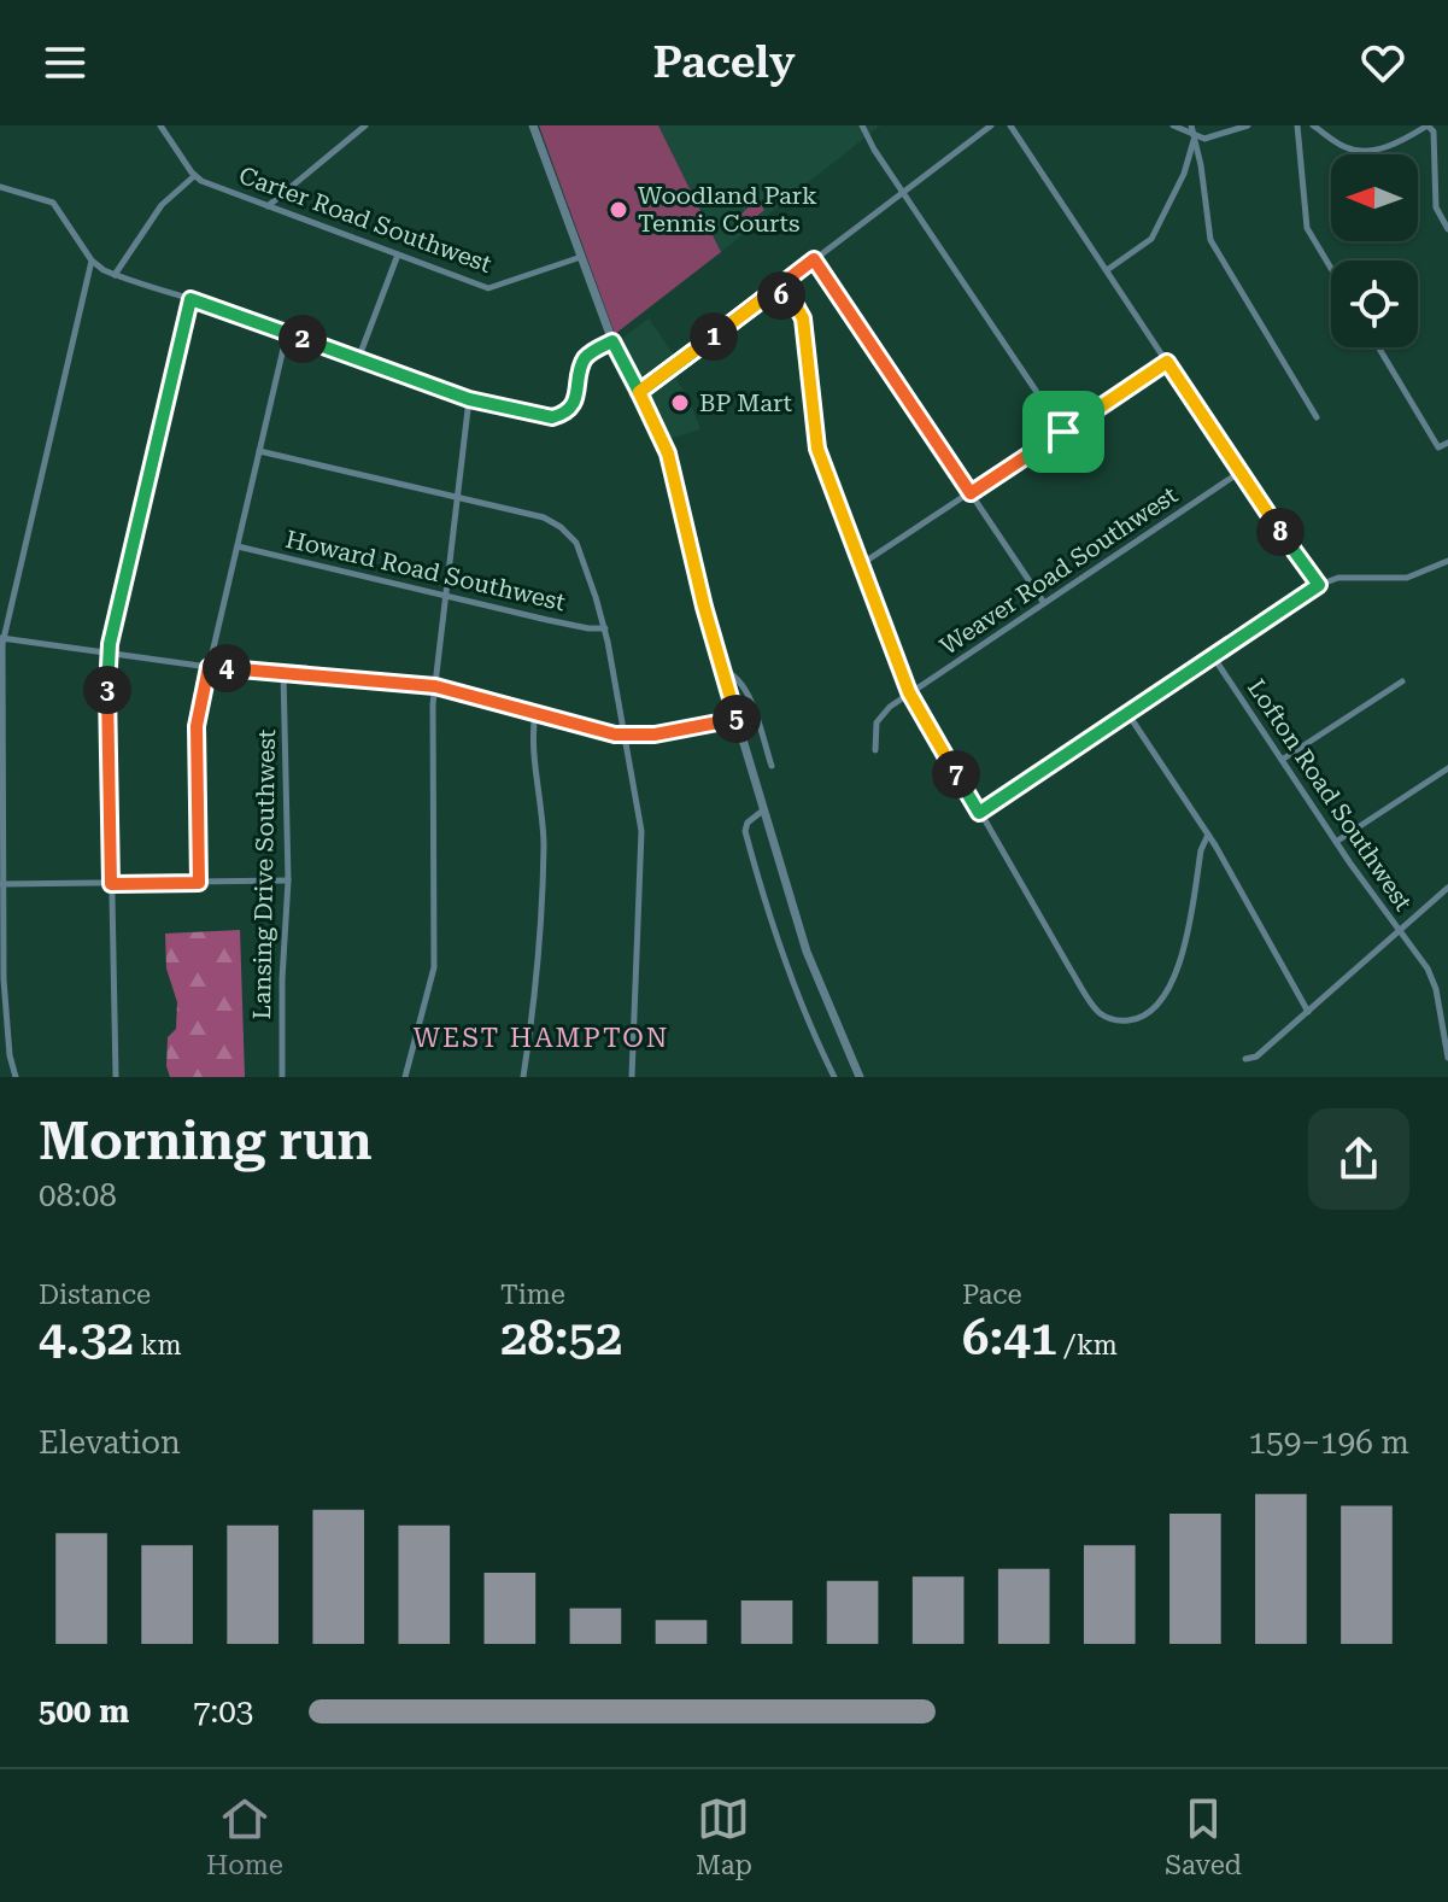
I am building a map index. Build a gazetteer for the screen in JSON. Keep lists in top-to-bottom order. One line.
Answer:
{"streets":{"street":["Carter Road Southwest","Howard Road Southwest","Weaver Road Southwest","Lofton Road Southwest","Lansing Drive Southwest"]},"districts":["WEST HAMPTON"],"places":["Woodland Park Tennis Courts","BP Mart"],"north":"left","page":{"header":"Pacely","pins":["6","1","2","8","4","3","5","7"],"heading":["Morning run","08:08"],"stats":[["Distance","4.32 km"],["Time","28:52"],["Pace","6:41 /km"]],"chart":["Elevation","159–196 m"],"list":[{"name":"500 m","note":"7:03"}],"tabs":["Home","Map","Saved"]}}
